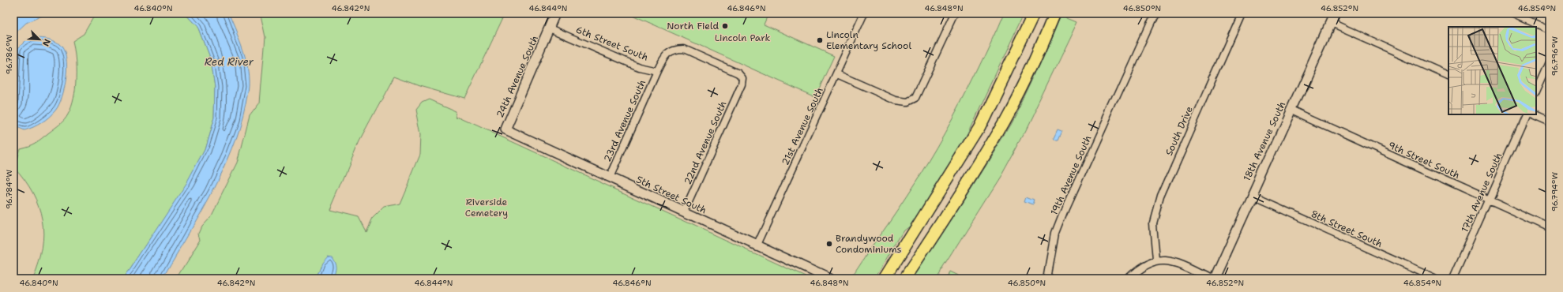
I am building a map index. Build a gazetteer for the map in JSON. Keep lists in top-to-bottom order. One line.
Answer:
{"streets":{"street":["6th Street South","24th Avenue South","23rd Avenue South","21st Avenue South","South Drive","18th Avenue South","22nd Avenue South","9th Street South","19th Avenue South","17th Avenue South","5th Street South","8th Street South"]},"crossings":[["6th Street South","24th Avenue South"],["6th Street South","23rd Avenue South"],["6th Street South","22nd Avenue South"],["24th Avenue South","5th Street South"],["23rd Avenue South","5th Street South"],["21st Avenue South","5th Street South"],["18th Avenue South","9th Street South"],["18th Avenue South","8th Street South"],["22nd Avenue South","5th Street South"],["9th Street South","17th Avenue South"]],"water":["Red River"],"parks":["Lincoln Park","Riverside Cemetery"],"places":["North Field","Lincoln Elementary School","Brandywood Condominiums"],"north":"bottom right","coordinates":["46.840°N","46.842°N","46.844°N","46.846°N","46.848°N","46.850°N","46.852°N","46.854°N","96.786°W","96.796°W","96.784°W","96.794°W"]}
